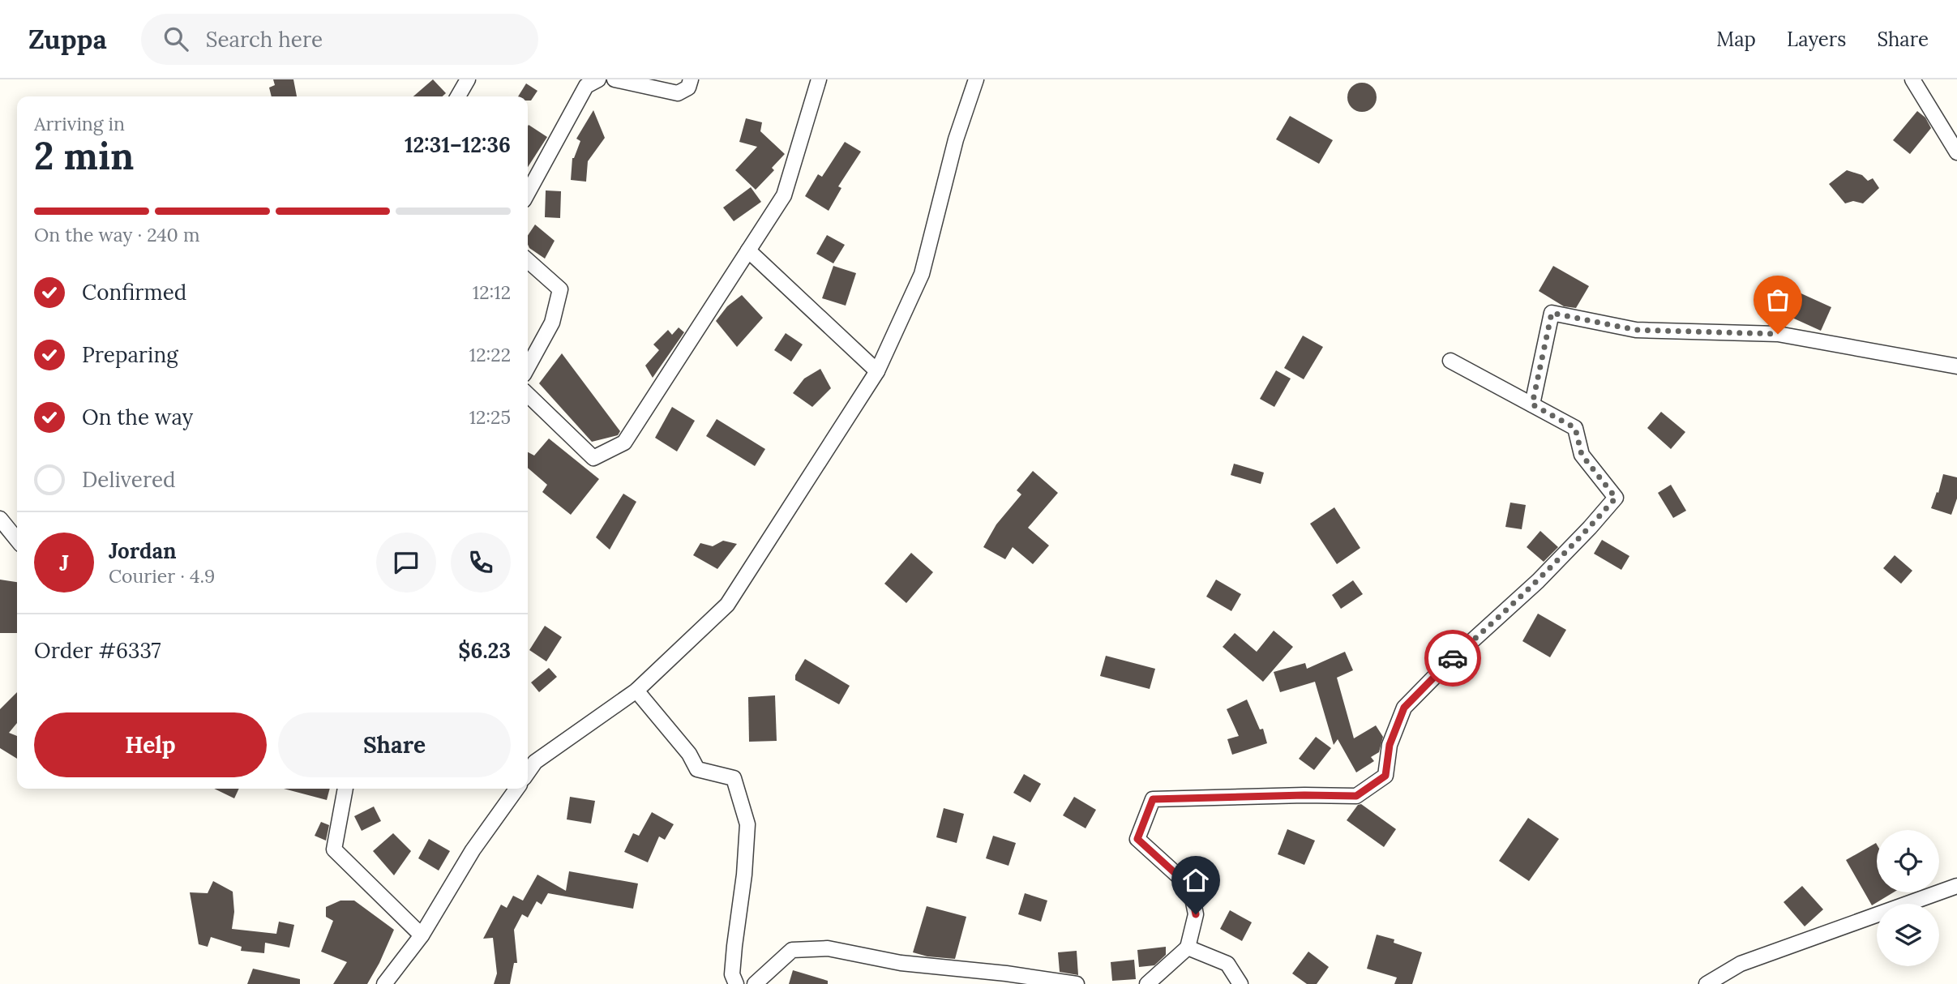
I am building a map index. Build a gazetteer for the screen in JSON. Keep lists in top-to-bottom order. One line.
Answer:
{"page":{"header":"Zuppa","search":"Search here","nav":["Map","Layers","Share"],"heading":["2 min","Arriving in","12:31–12:36"],"panel":["Jordan","Courier · 4.9","Order #6337","$6.23"],"bar":"On the way · 240 m","list":[["Confirmed","12:12"],["Preparing","12:22"],["On the way","12:25"],"Delivered"],"round":"J","buttons":["Help","Share"]}}
